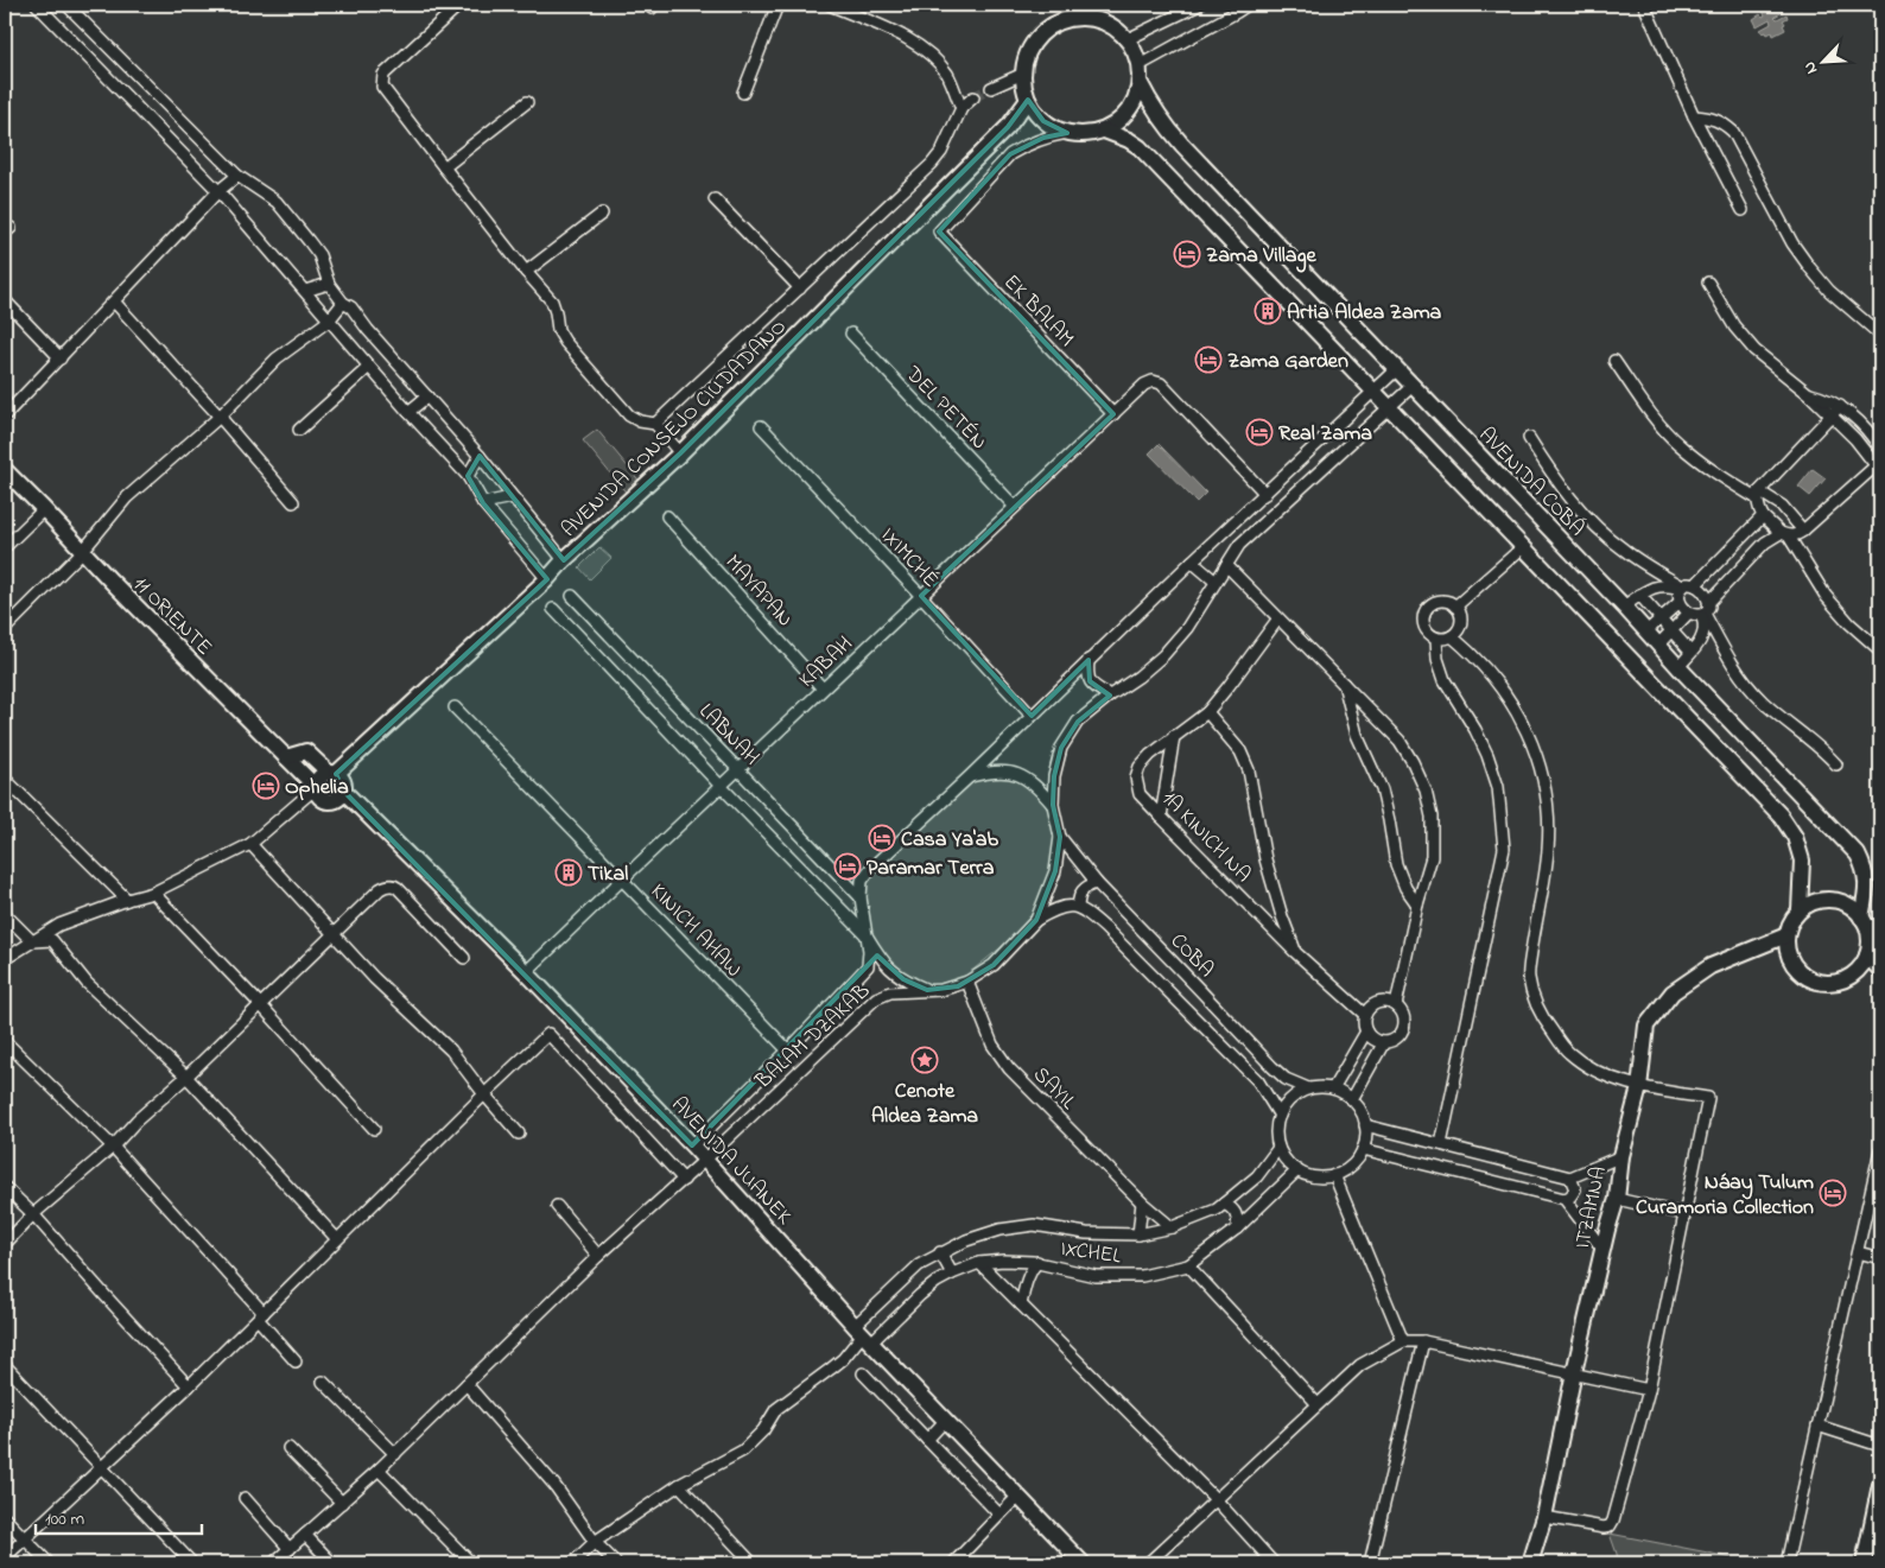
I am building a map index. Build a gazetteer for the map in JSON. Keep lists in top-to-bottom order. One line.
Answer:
{"streets":{"street":["EK BALAM","DEL PETÉN","AVENIDA CONSEJO CIUDADANO","AVENIDA COBÁ","IXIMCHÉ","MAYAPAN","11 ORIENTE","KABAH","LABNAH","1A KINICH NA","KINICH AHAW","COBA","BALAM DZAKAB","SAYIL","AVENIDA JUANEK","ITZAMNA","IXCHEL"]},"crossings":[["EK BALAM","AVENIDA CONSEJO CIUDADANO"],["EK BALAM","AVENIDA COBÁ"],["EK BALAM","KABAH"],["DEL PETÉN","KABAH"],["AVENIDA CONSEJO CIUDADANO","AVENIDA COBÁ"],["AVENIDA CONSEJO CIUDADANO","11 ORIENTE"],["AVENIDA CONSEJO CIUDADANO","AVENIDA JUANEK"],["AVENIDA COBÁ","BALAM DZAKAB"],["AVENIDA COBÁ","ITZAMNA"],["IXIMCHÉ","KABAH"],["MAYAPAN","KABAH"],["11 ORIENTE","AVENIDA JUANEK"],["KABAH","LABNAH"],["KABAH","KINICH AHAW"],["KABAH","AVENIDA JUANEK"],["LABNAH","COBA"],["LABNAH","BALAM DZAKAB"],["LABNAH","SAYIL"],["COBA","BALAM DZAKAB"],["COBA","SAYIL"],["COBA","IXCHEL"],["BALAM DZAKAB","SAYIL"],["BALAM DZAKAB","AVENIDA JUANEK"],["AVENIDA JUANEK","IXCHEL"]],"places":{"hotel":["Zama Village","Zama Garden","Real Zama","Ophelia","Casa Ya'ab","Paramar Terra","Náay Tulum Curamoria Collection"],"building":["Artia Aldea Zama","Tikal"],"place":["Cenote Aldea Zama"]},"scale_bar":"100 m","north":"bottom left"}
